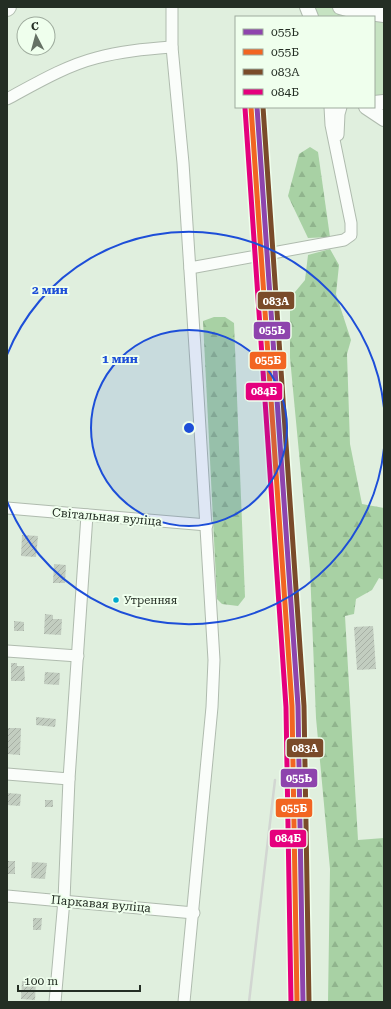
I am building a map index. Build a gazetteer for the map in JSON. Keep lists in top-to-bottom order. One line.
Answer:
{"streets":{"street":["Світальная вуліца","Паркавая вуліца"]},"places":["Утренняя"],"lines":["transit line 055Ь","transit line 055Б","transit line 083А","transit line 084Б"],"legend":["055Ь","055Б","083А","084Б"],"scale_bar":"100 m","north":"top","rings":["2 мин","1 мин"]}
